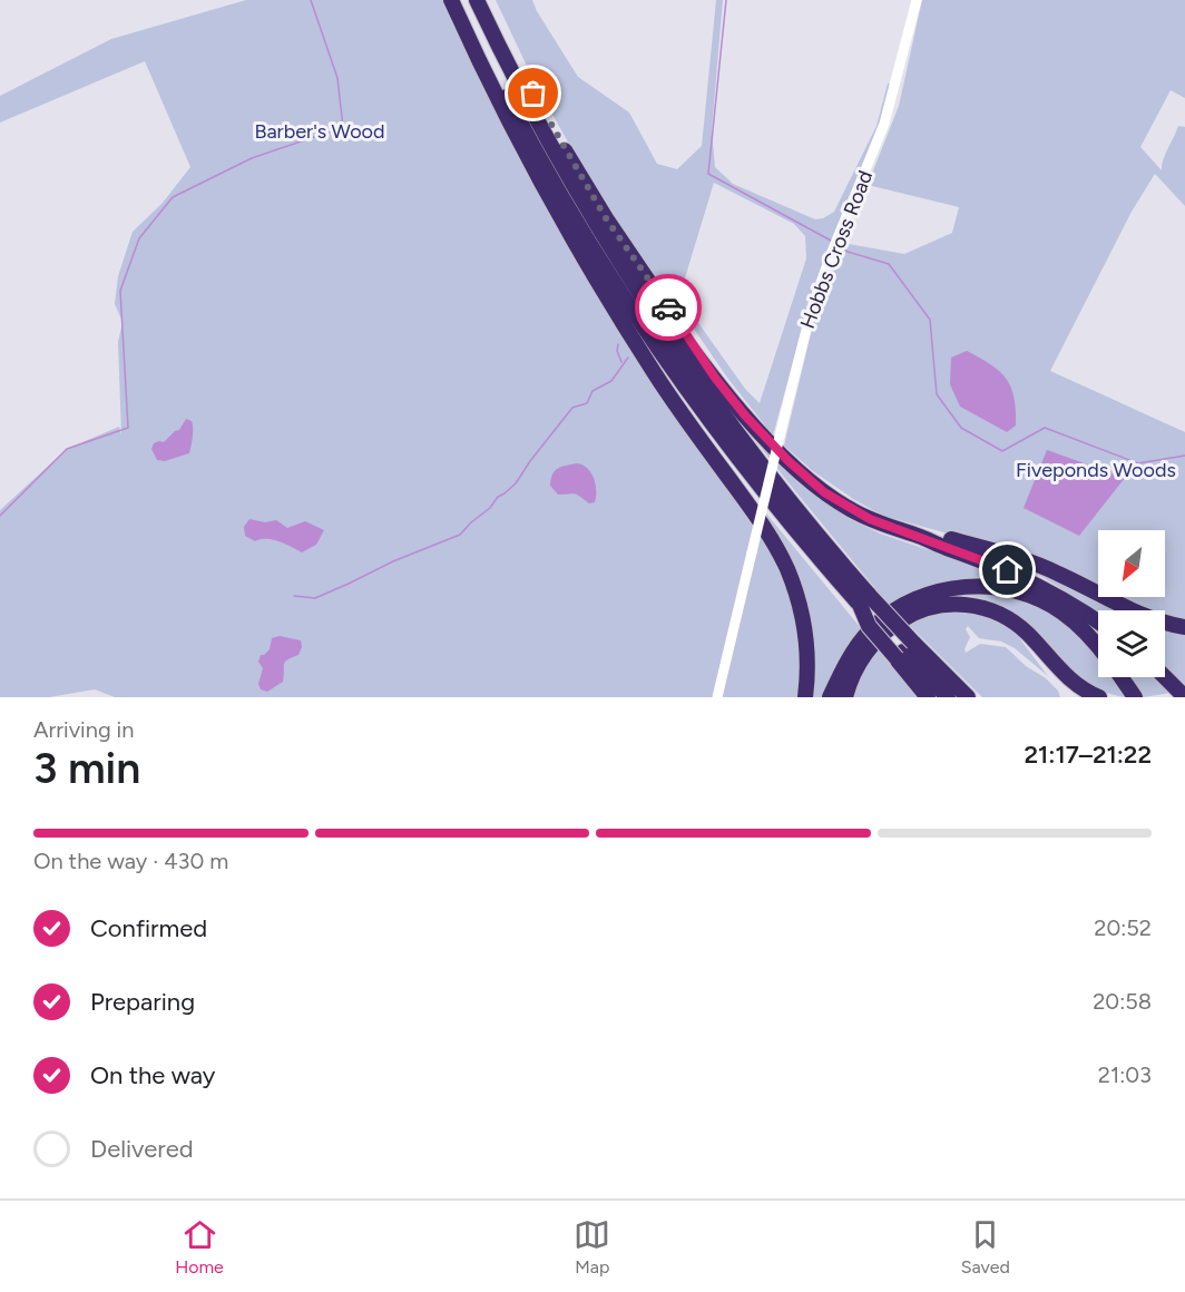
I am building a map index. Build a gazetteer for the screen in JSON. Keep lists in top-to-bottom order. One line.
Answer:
{"streets":{"street":["Hobbs Cross Road"]},"parks":["Barber's Wood","Fiveponds Woods"],"north":"bottom left","page":{"heading":["3 min","Arriving in","21:17–21:22"],"bar":"On the way · 430 m","list":[["Confirmed","20:52"],["Preparing","20:58"],["On the way","21:03"],"Delivered"],"tabs":["Home","Map","Saved"]}}
